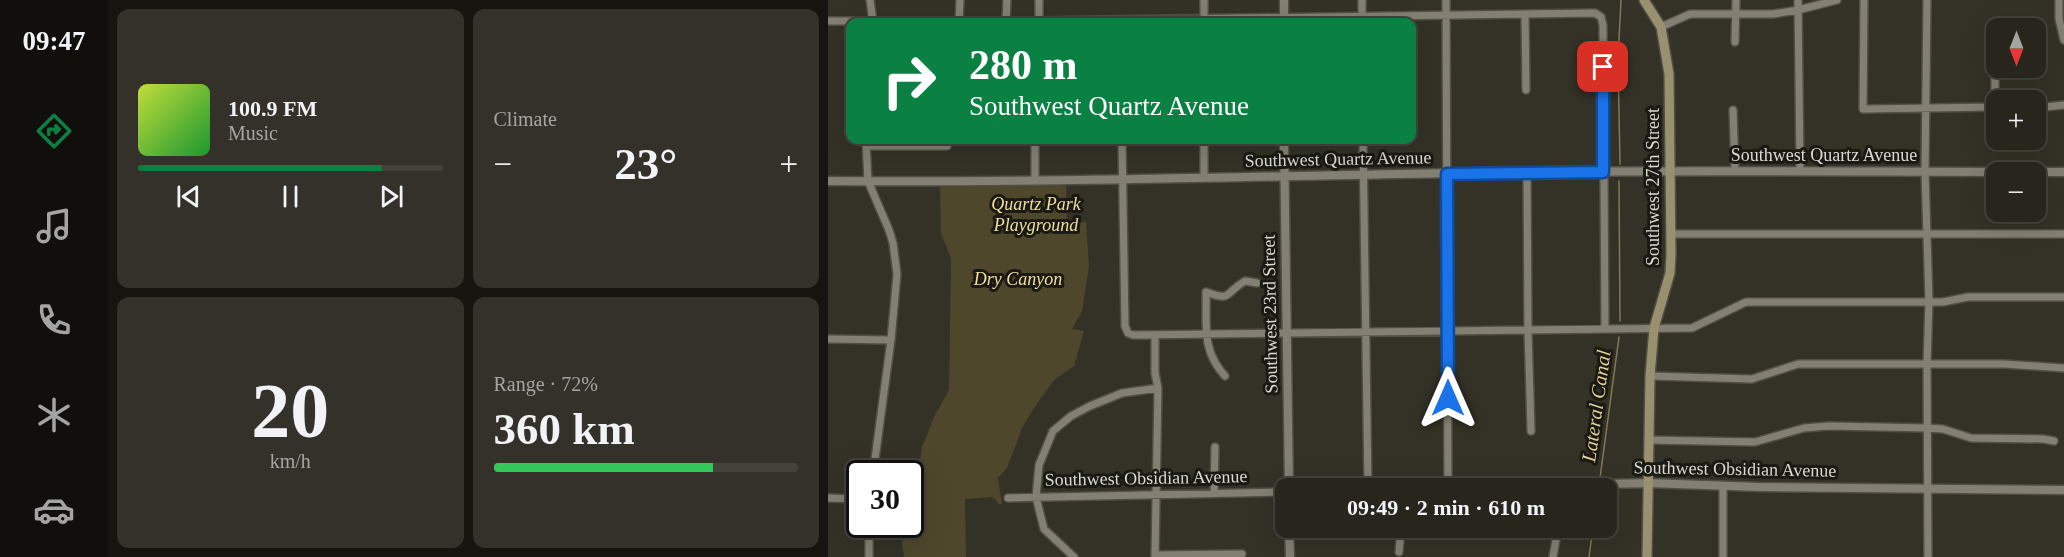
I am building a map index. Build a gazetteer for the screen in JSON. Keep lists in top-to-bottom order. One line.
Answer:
{"streets":{"main road":["Southwest 27th Street"],"street":["Southwest Quartz Avenue","Southwest 23rd Street","Southwest Obsidian Avenue"]},"crossings":[["Southwest Quartz Avenue","Southwest 27th Street"],["Southwest Quartz Avenue","Southwest 23rd Street"],["Southwest 27th Street","Southwest Obsidian Avenue"]],"water":["Lateral Canal"],"parks":["Quartz Park Playground","Dry Canyon"],"north":"bottom","page":{"tabs":"09:47","tile":["Climate",["20","km/h"],["Range · 72%","360 km"]],"map_buttons":["+","−"],"turn":["280 m","Southwest Quartz Avenue"],"song":["100.9 FM","Music"],"heat":["−","23°","+"],"limit":"30","trip":"09:49 · 2 min · 610 m"}}
